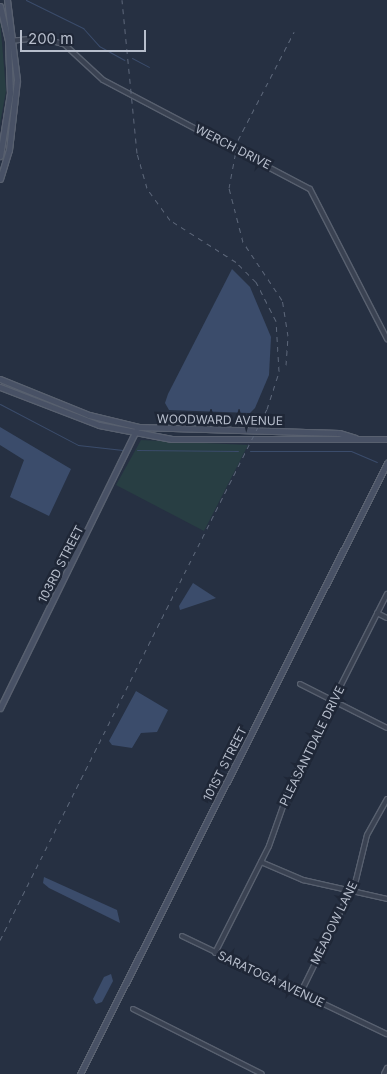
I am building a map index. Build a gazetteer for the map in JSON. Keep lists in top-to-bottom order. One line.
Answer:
{"streets":{"street":["WERCH DRIVE","WOODWARD AVENUE","103RD STREET","PLEASANTDALE DRIVE","101ST STREET","MEADOW LANE","SARATOGA AVENUE"]},"crossings":[["WOODWARD AVENUE","103RD STREET"],["PLEASANTDALE DRIVE","SARATOGA AVENUE"],["MEADOW LANE","SARATOGA AVENUE"]],"scale_bar":"200 m"}
